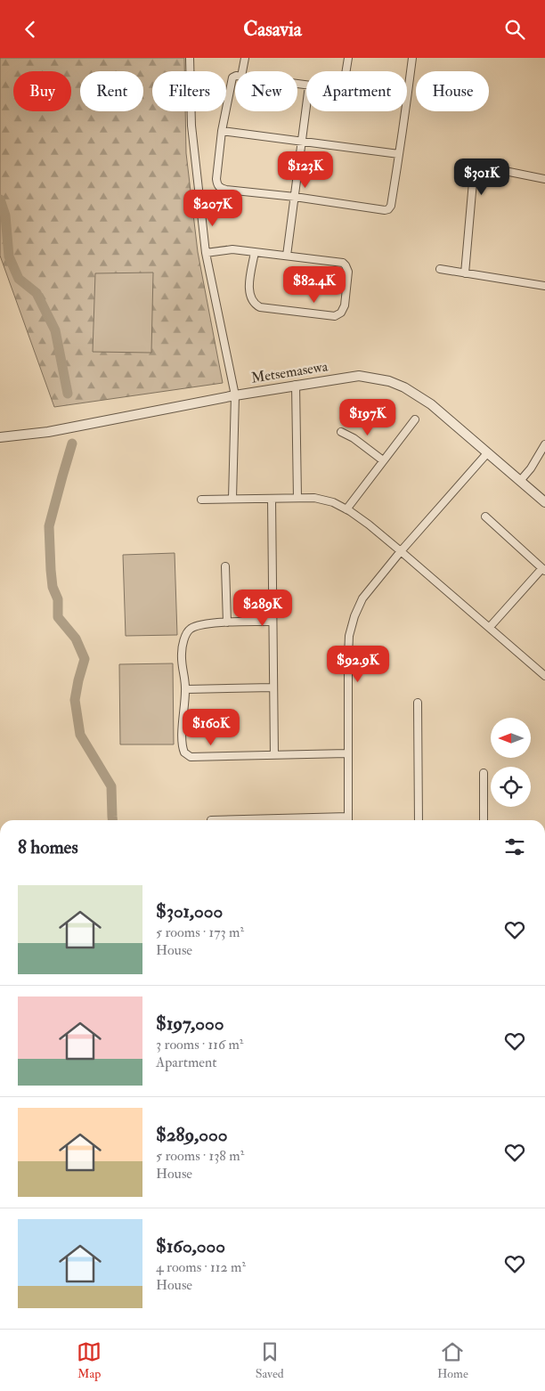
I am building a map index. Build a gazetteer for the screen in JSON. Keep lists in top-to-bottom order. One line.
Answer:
{"streets":{"street":["Metsemasewa"]},"north":"left","page":{"header":"Casavia","chip":["Buy","Rent","Filters","New","Apartment","House"],"price":["$123K","$301K","$207K","$82.4K","$197K","$289K","$92.9K","$160K"],"heading":"8 homes","list":[{"name":"$301,000","note":"5 rooms · 173 m² · House"},{"name":"$197,000","note":"3 rooms · 116 m² · Apartment"},{"name":"$289,000","note":"5 rooms · 138 m² · House"},{"name":"$160,000","note":"4 rooms · 112 m² · House"}],"tabs":["Map","Saved","Home"]}}
